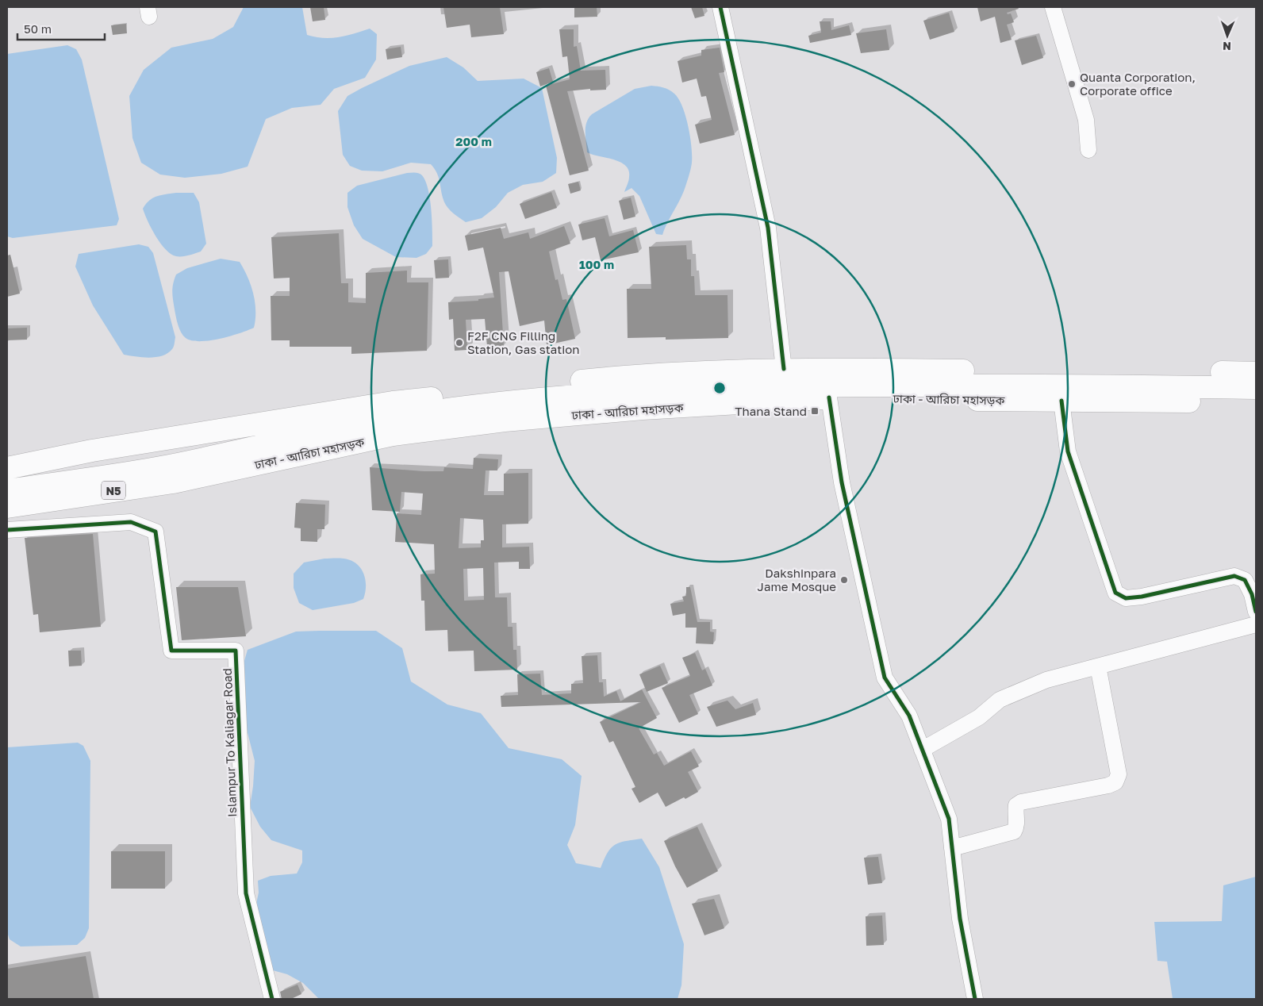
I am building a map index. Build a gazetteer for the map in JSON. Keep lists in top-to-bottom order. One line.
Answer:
{"streets":{"highway":["ঢাকা - আরিচা মহাসড়ক","N5"],"street":["Islampur To Kaliagar Road"]},"crossings":[["ঢাকা - আরিচা মহাসড়ক","N5"]],"places":{"other":["Quanta Corporation, Corporate office","F2F CNG Filling Station, Gas station","Dakshinpara Jame Mosque"],"transit":["Thana Stand"]},"scale_bar":"50 m","north":"bottom","rings":["200 m","100 m"]}
